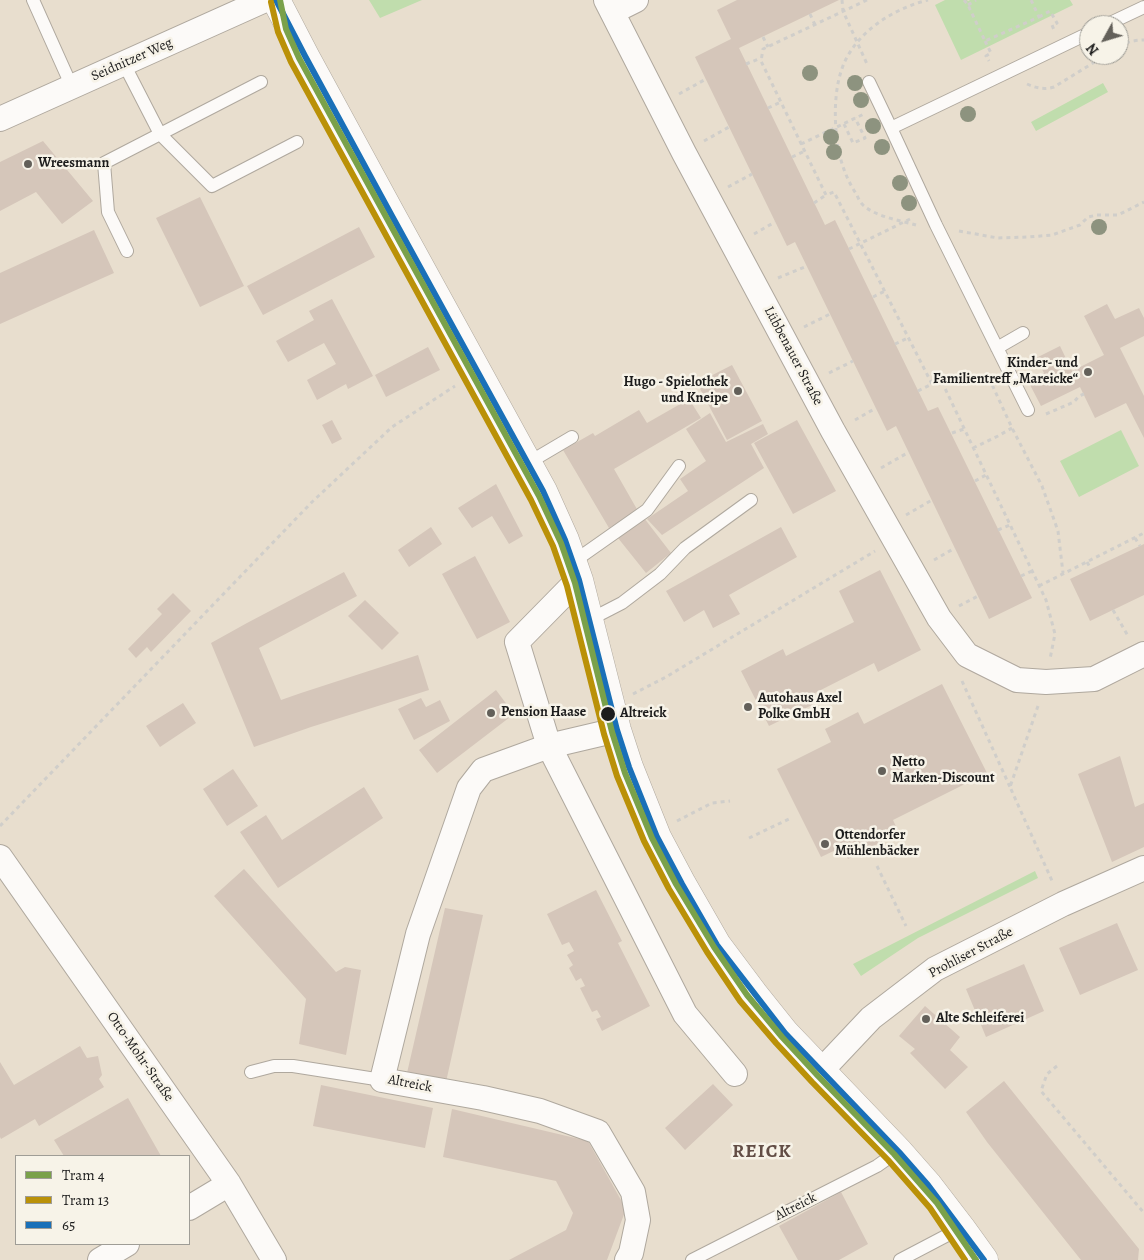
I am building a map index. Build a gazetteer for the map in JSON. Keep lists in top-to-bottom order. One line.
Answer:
{"streets":{"street":["Seidnitzer Weg","Lübbenauer Straße","Prohliser Straße","Otto-Mohr-Straße","Altreick"]},"districts":["REICK"],"places":["Wreesmann","Kinder- und Familientreff „Mareicke“","Hugo - Spielothek und Kneipe","Autohaus Axel Polke GmbH","Pension Haase","Altreick","Netto Marken-Discount","Ottendorfer Mühlenbäcker","Alte Schleiferei"],"lines":["tram line 4","transit line 65","tram line 13"],"legend":["Tram 4","Tram 13","65"],"north":"bottom left"}
